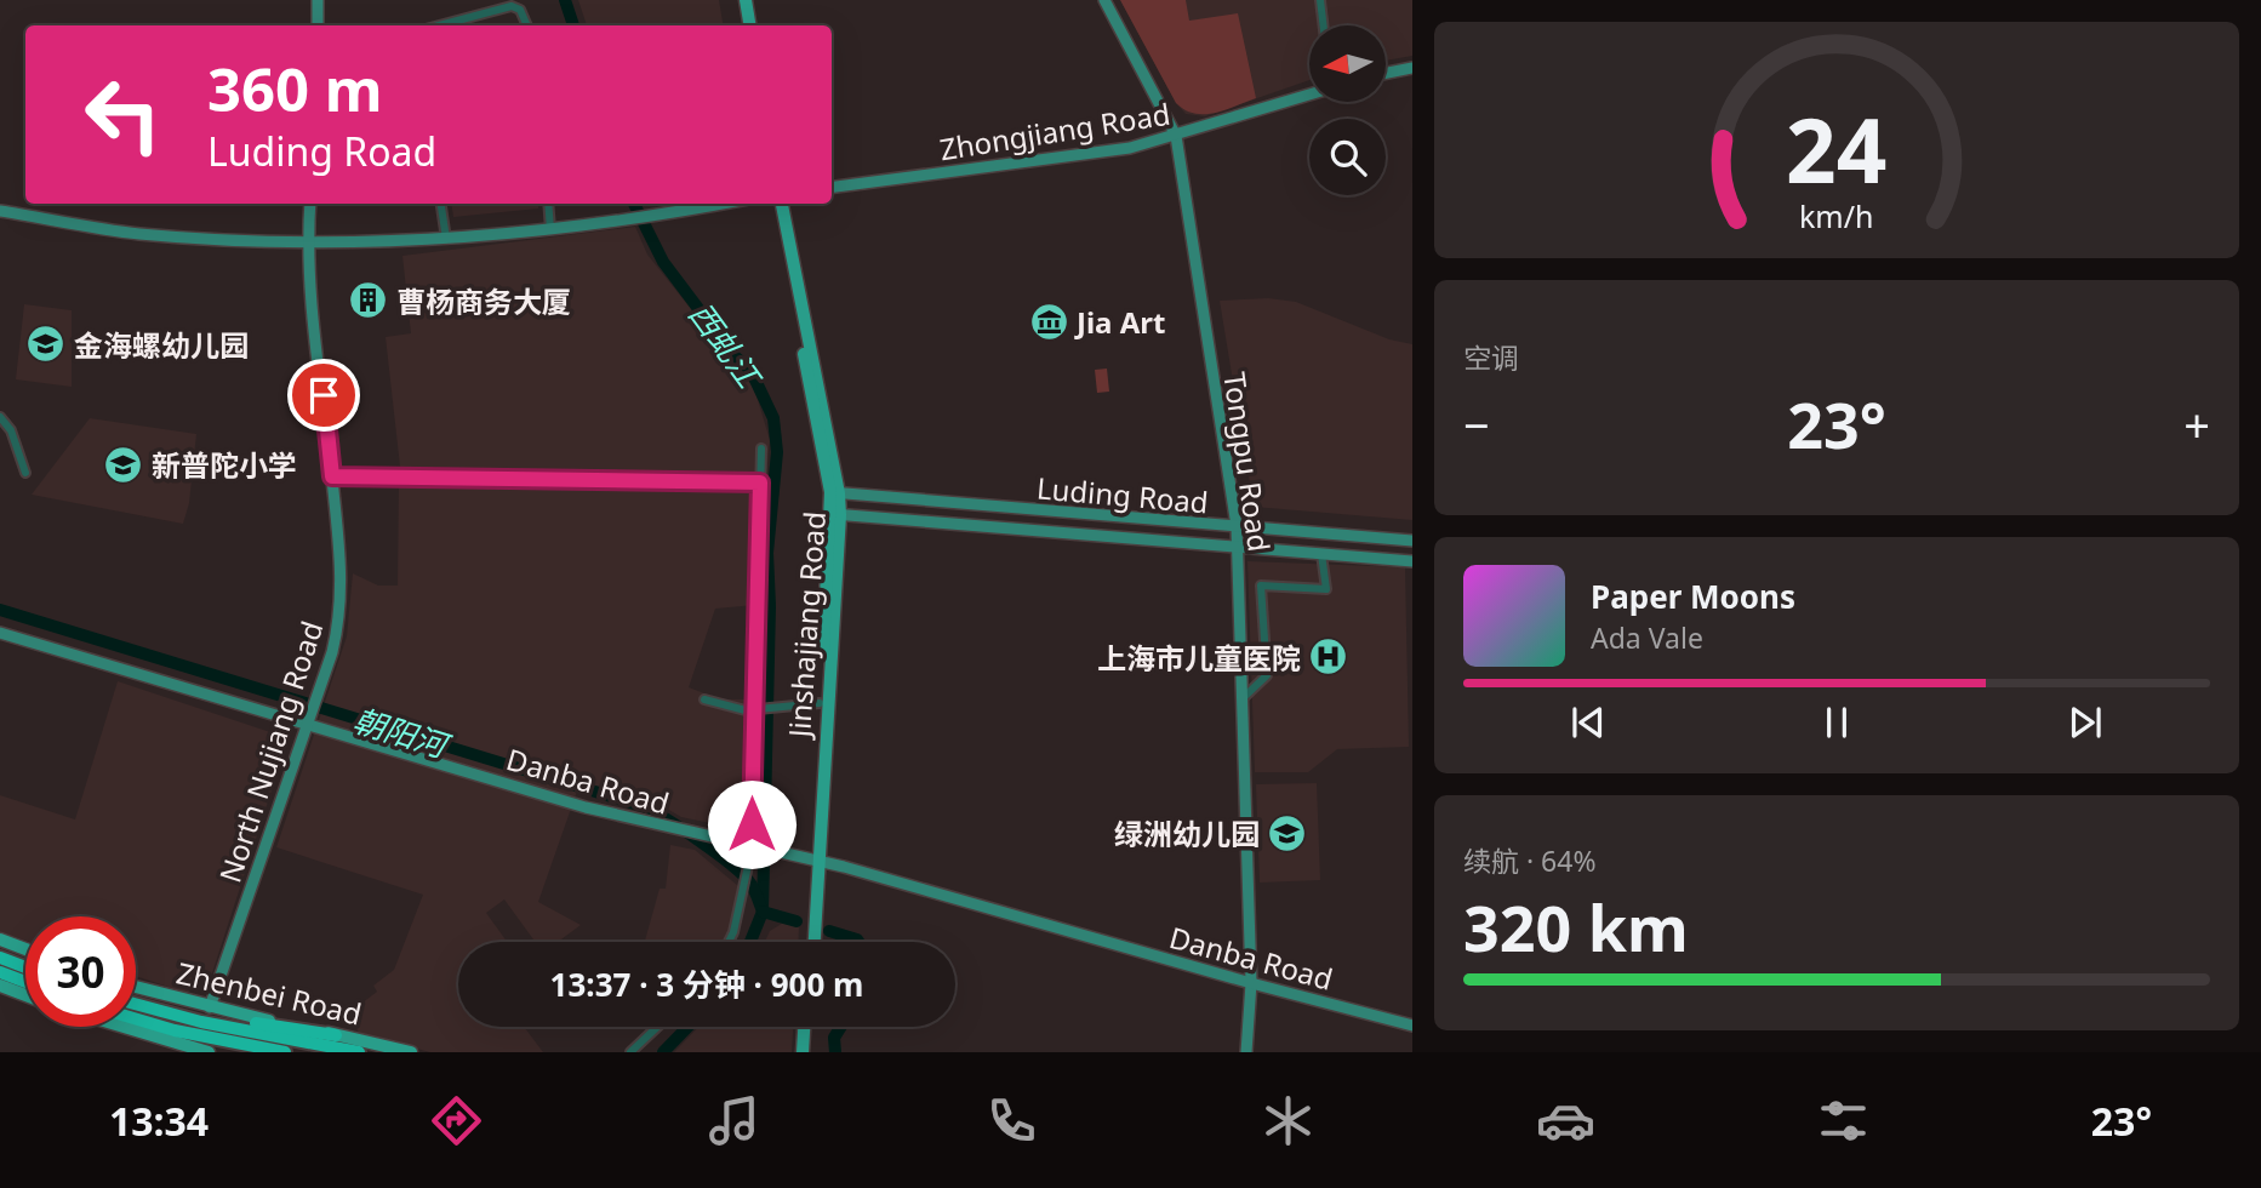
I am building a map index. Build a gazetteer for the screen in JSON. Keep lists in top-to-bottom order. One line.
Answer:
{"streets":{"main road":["Jinshajiang Road","Zhenbei Road"],"street":["Zhongjiang Road","Tongpu Road","Luding Road","North Nujiang Road","Danba Road"]},"crossings":[["Zhongjiang Road","Tongpu Road"],["Tongpu Road","Luding Road"],["Tongpu Road","Danba Road"],["Luding Road","Jinshajiang Road"],["Jinshajiang Road","Danba Road"],["North Nujiang Road","Danba Road"],["North Nujiang Road","Zhenbei Road"]],"water":["西虬江","朝阳河"],"places":{"building":["曹杨商务大厦"],"museum":["Jia Art"],"school or university":["金海螺幼儿园","新普陀小学","绿洲幼儿园"],"hospital":["上海市儿童医院"]},"north":"left","page":{"turn":["360 m","Luding Road"],"tile":["空调",["续航 · 64%","320 km"]],"heat":["−","23°","+"],"song":["Paper Moons","Ada Vale"],"limit":"30","trip":"13:37 · 3 分钟 · 900 m","tabs":["13:34","23°"],"gauge":["24","km/h"]}}
